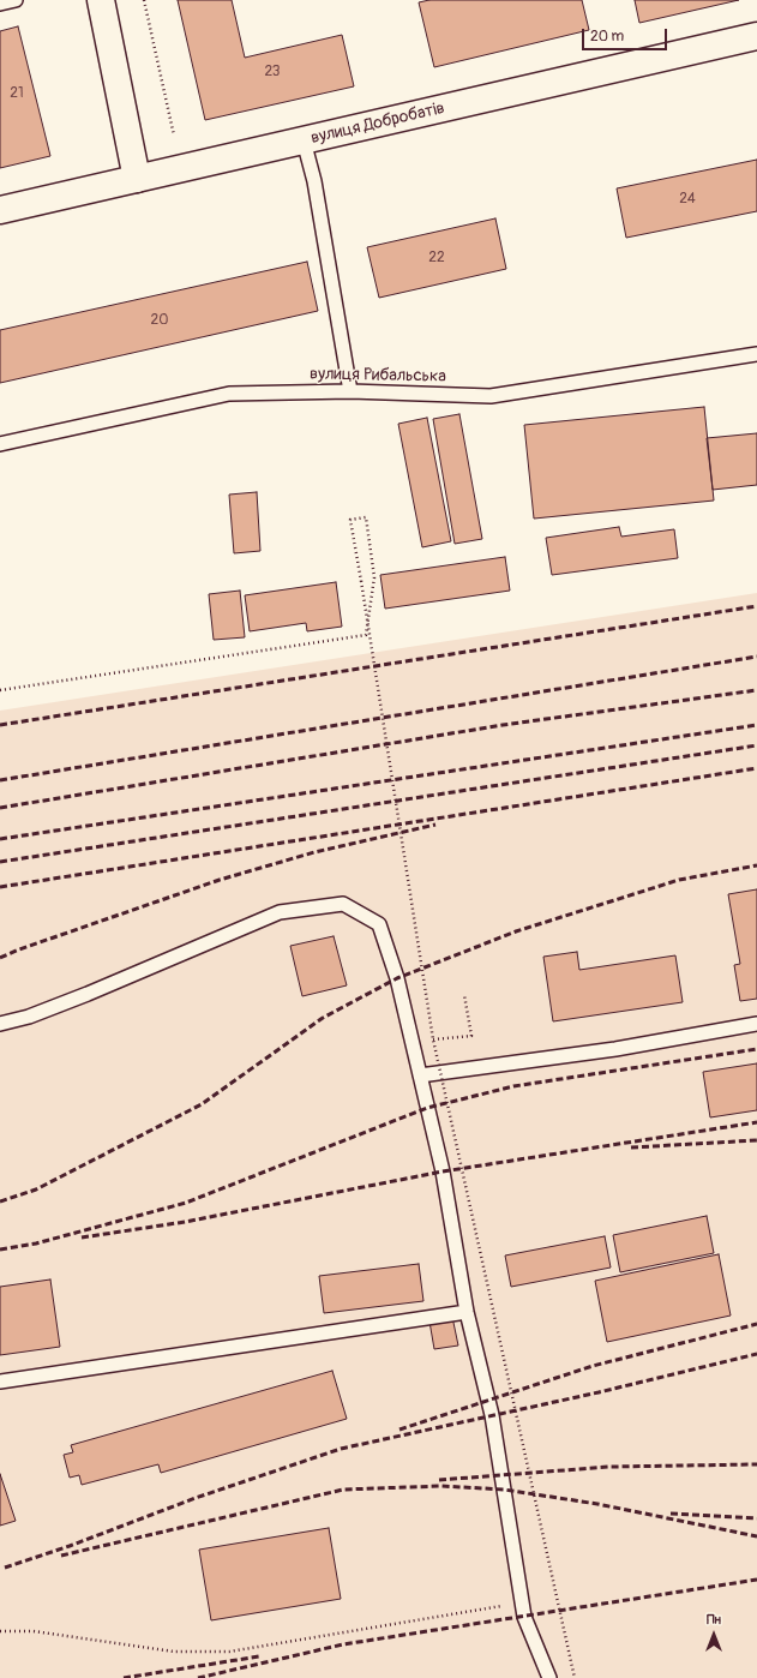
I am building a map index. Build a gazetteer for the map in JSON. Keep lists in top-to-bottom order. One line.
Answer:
{"streets":{"street":["вулиця Добробатів"],"lane":["вулиця Рибальська"]},"house_numbers":["23","21","24","22","20"],"scale_bar":"20 m","north":"top"}
